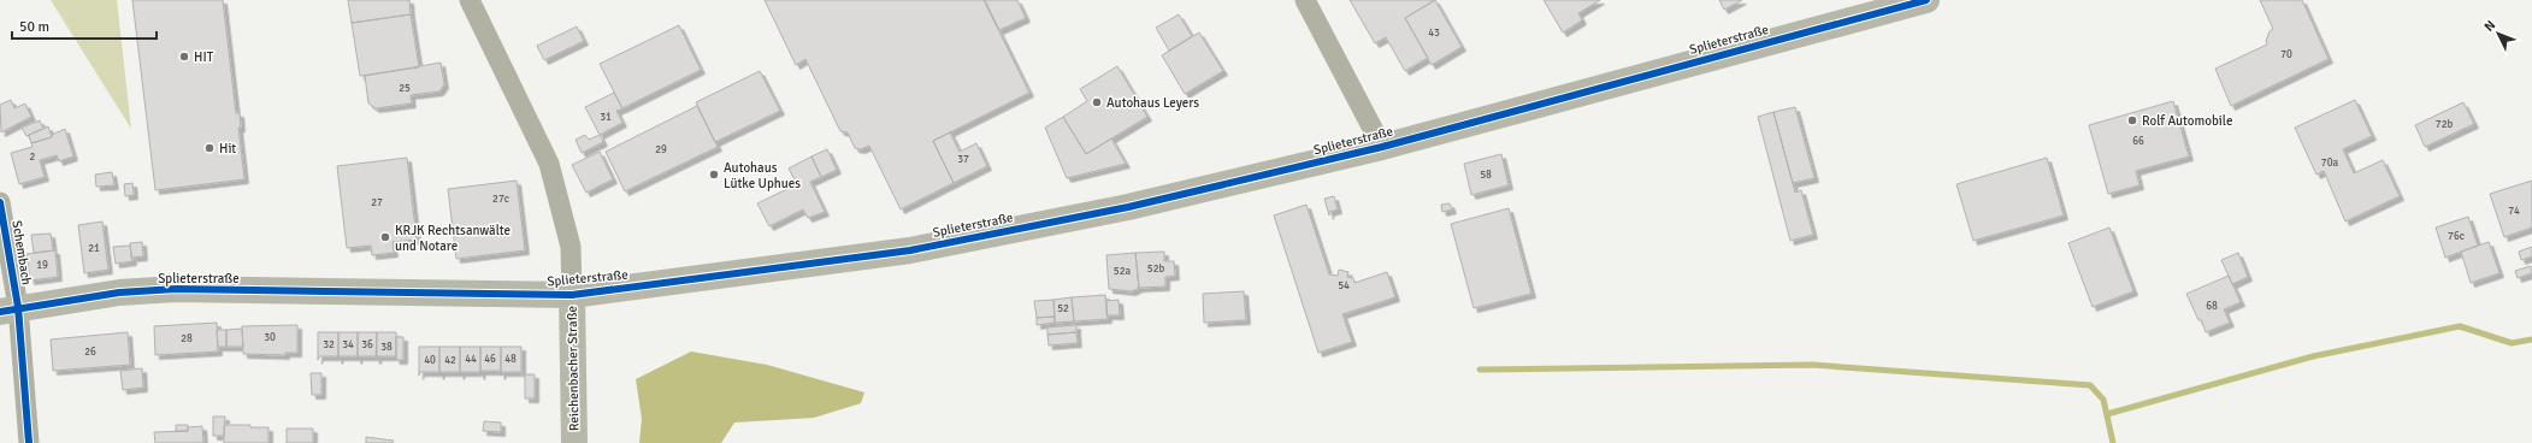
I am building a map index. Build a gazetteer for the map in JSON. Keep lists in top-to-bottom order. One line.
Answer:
{"streets":{"street":["Splieterstraße","Schembach","Reichenbacher Straße"]},"crossings":[["Splieterstraße","Schembach"],["Splieterstraße","Reichenbacher Straße"]],"places":["HIT","Autohaus Leyers","Rolf Automobile","Hit","Autohaus Lütke Uphues","KRJK Rechtsanwälte und Notare"],"house_numbers":["43","70","25","31","72b","66","29","2","37","70a","58","27c","27","74","76c","21","19","52b","52a","54","68","52","30","28","32","34","36","38","26","44","46","48","40","42"],"scale_bar":"50 m","north":"top left"}
